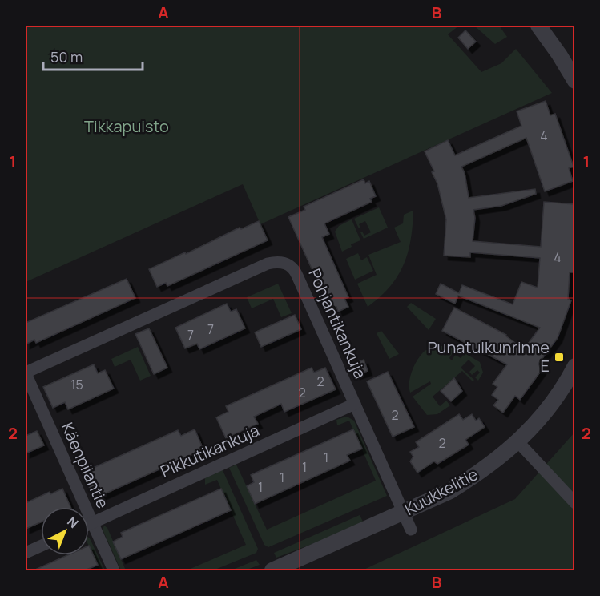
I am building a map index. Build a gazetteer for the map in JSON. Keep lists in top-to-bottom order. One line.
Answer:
{"streets":{"street":["Pohjantikankuja","Pikkutikankuja","Käenpiiantie","Kuukkelitie"]},"crossings":[["Pohjantikankuja","Pikkutikankuja"],["Pohjantikankuja","Käenpiiantie"],["Pohjantikankuja","Kuukkelitie"],["Pikkutikankuja","Käenpiiantie"]],"parks":["Tikkapuisto"],"places":{"transit":["Punatulkunrinne E"]},"house_numbers":["4","4","7","7","2","15","2","2","2","1","1","1","1"],"scale_bar":"50 m","north":"top right","grid":{"columns":["A","B"],"rows":["1","2"]}}
